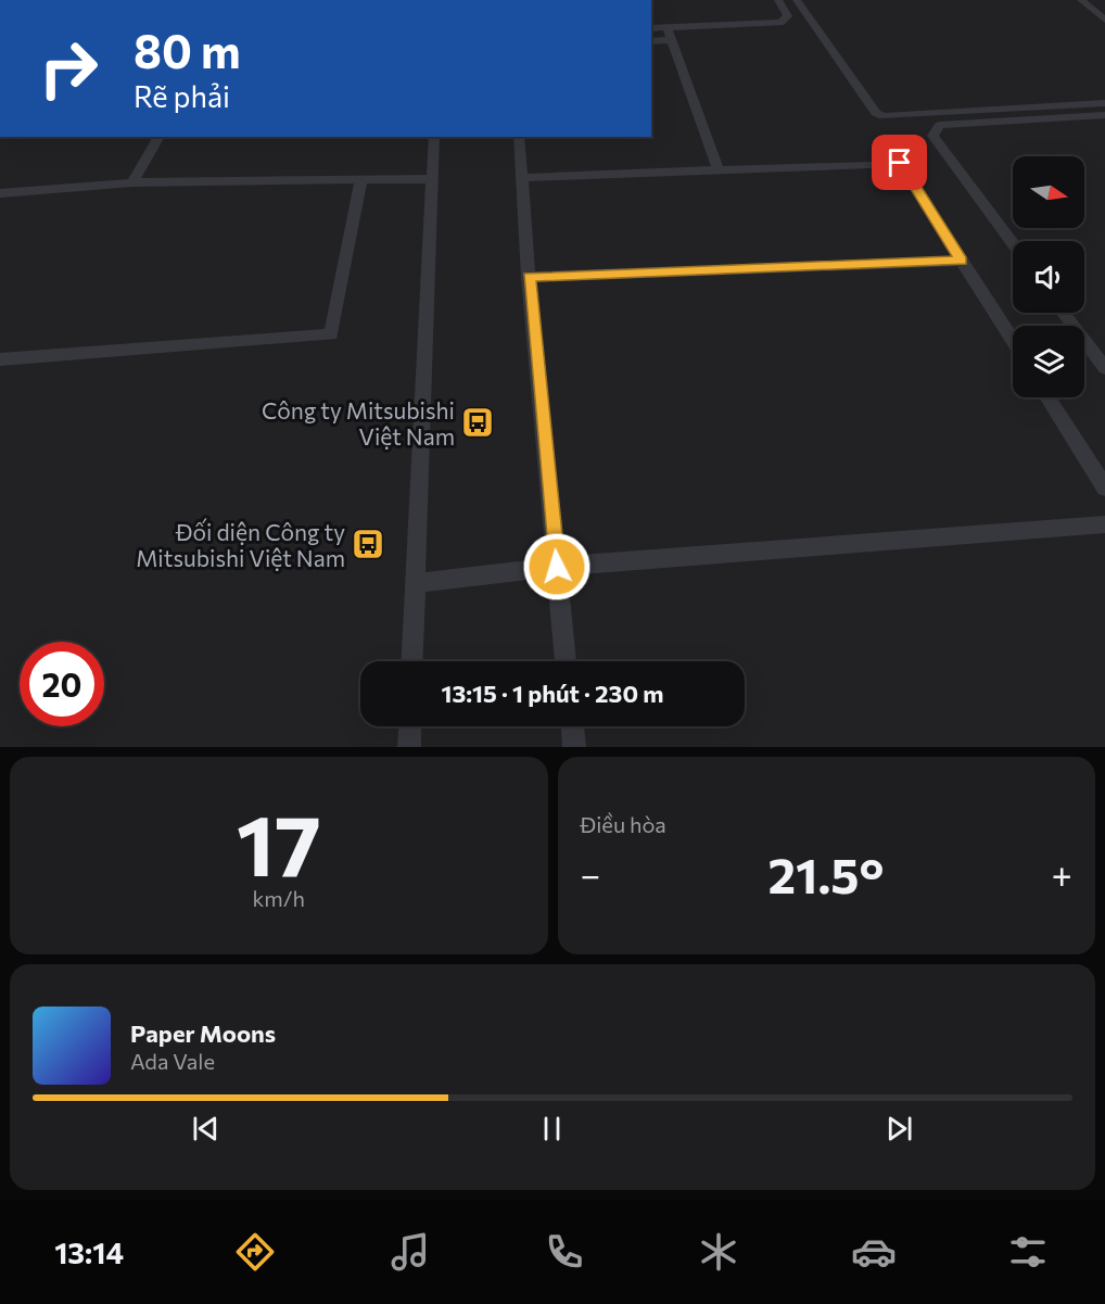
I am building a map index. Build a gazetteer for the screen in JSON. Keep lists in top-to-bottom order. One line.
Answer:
{"places":{"bus stop":["Công ty Mitsubishi Việt Nam","Đối diện Công ty Mitsubishi Việt Nam"]},"north":"right","page":{"turn":["80 m","Rẽ phải"],"limit":"20","trip":"13:15 · 1 phút · 230 m","tile":[["17","km/h"],"Điều hòa"],"heat":["−","21.5°","+"],"song":["Paper Moons","Ada Vale"],"tabs":"13:14"}}
